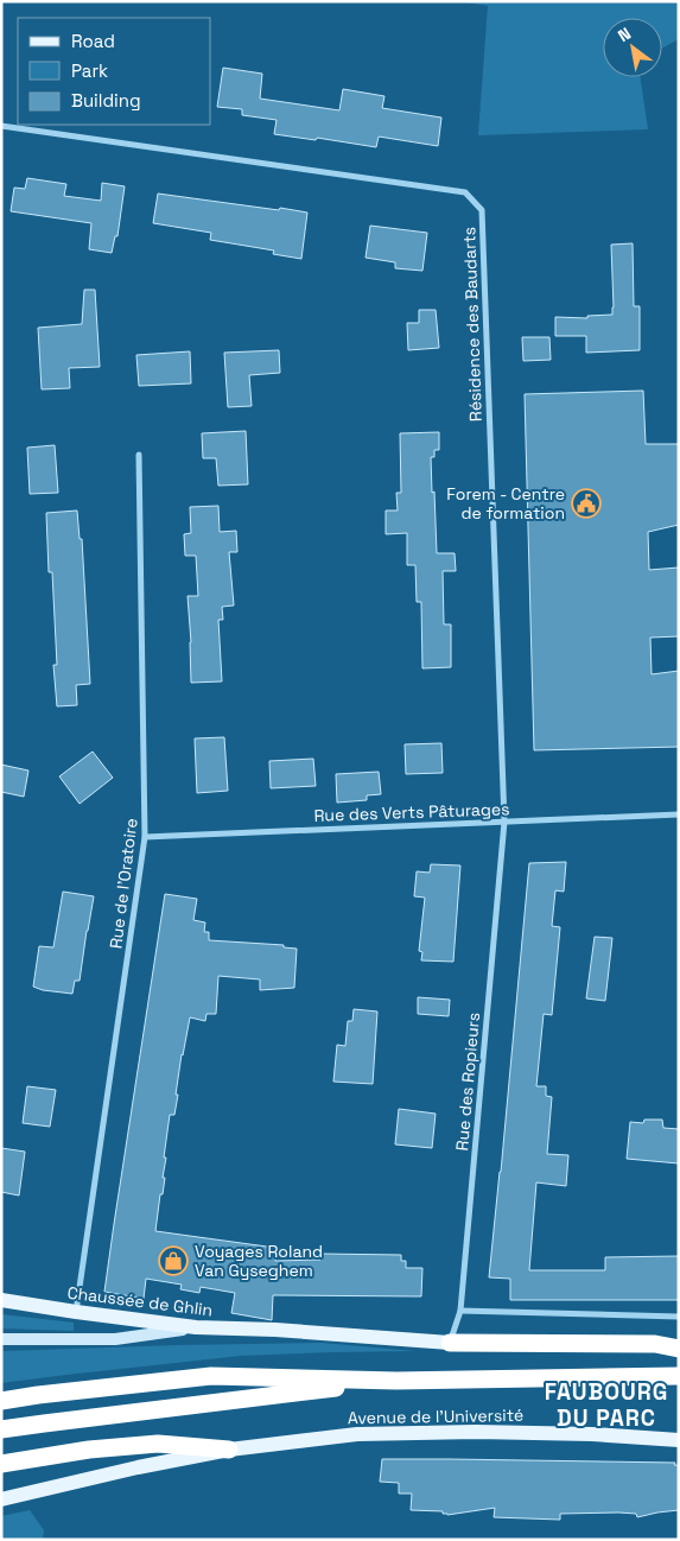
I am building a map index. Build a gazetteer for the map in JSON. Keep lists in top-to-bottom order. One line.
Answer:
{"streets":{"main road":["Chaussée de Ghlin","Avenue de l'Université"],"street":["Résidence des Baudarts","Rue des Verts Pâturages","Rue de l'Oratoire","Rue des Ropieurs"]},"crossings":[["Résidence des Baudarts","Rue des Verts Pâturages"],["Résidence des Baudarts","Rue des Ropieurs"],["Rue des Verts Pâturages","Rue de l'Oratoire"],["Rue des Verts Pâturages","Rue des Ropieurs"],["Rue de l'Oratoire","Chaussée de Ghlin"],["Rue des Ropieurs","Chaussée de Ghlin"]],"districts":["FAUBOURG DU PARC"],"places":{"public building":["Forem - Centre de formation"],"shop":["Voyages Roland Van Gyseghem"]},"legend":["Road","Park","Building"],"north":"top left"}
